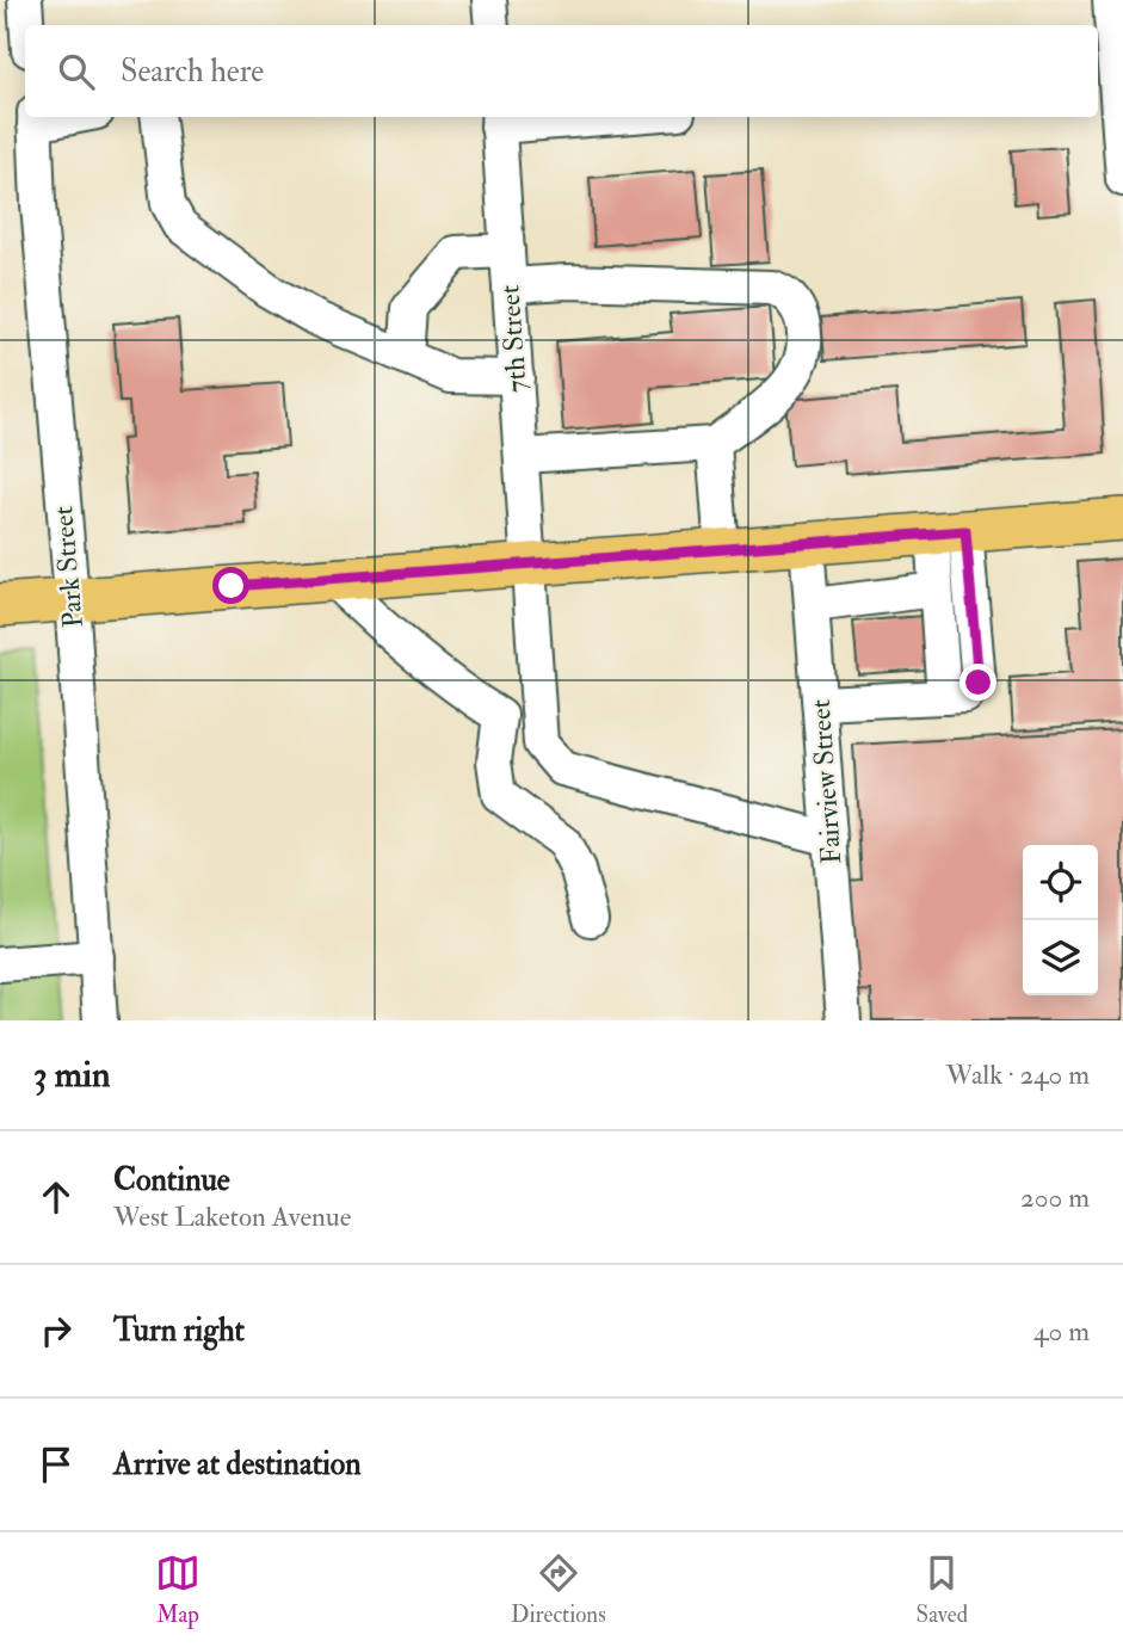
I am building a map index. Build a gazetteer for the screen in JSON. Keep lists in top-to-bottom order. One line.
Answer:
{"streets":{"street":["7th Street","Park Street","Fairview Street"]},"crossings":[["7th Street","Fairview Street"]],"page":{"search":"Search here","heading":["3 min","Walk · 240 m"],"list":[["Continue","West Laketon Avenue","200 m"],["Turn right","40 m"],"Arrive at destination"],"nav":["Map","Directions","Saved"]}}
